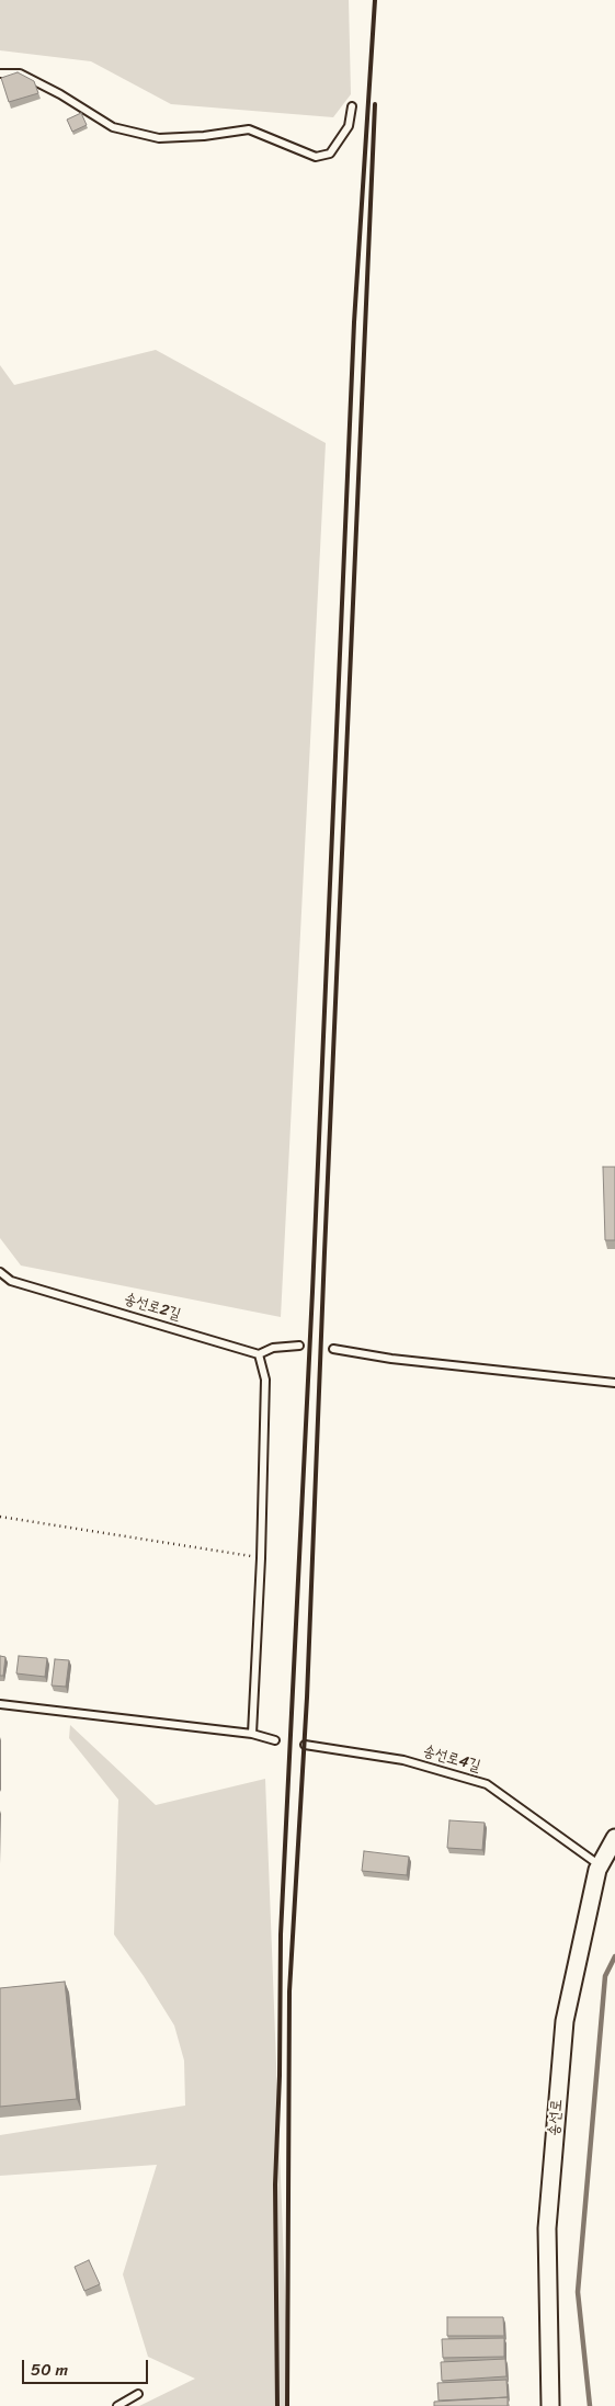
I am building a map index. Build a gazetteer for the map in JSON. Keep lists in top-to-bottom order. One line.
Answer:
{"streets":{"street":["송선로"],"lane":["송선로2길","송선로4길"]},"crossings":[["송선로4길","송선로"]],"scale_bar":"50 m"}
